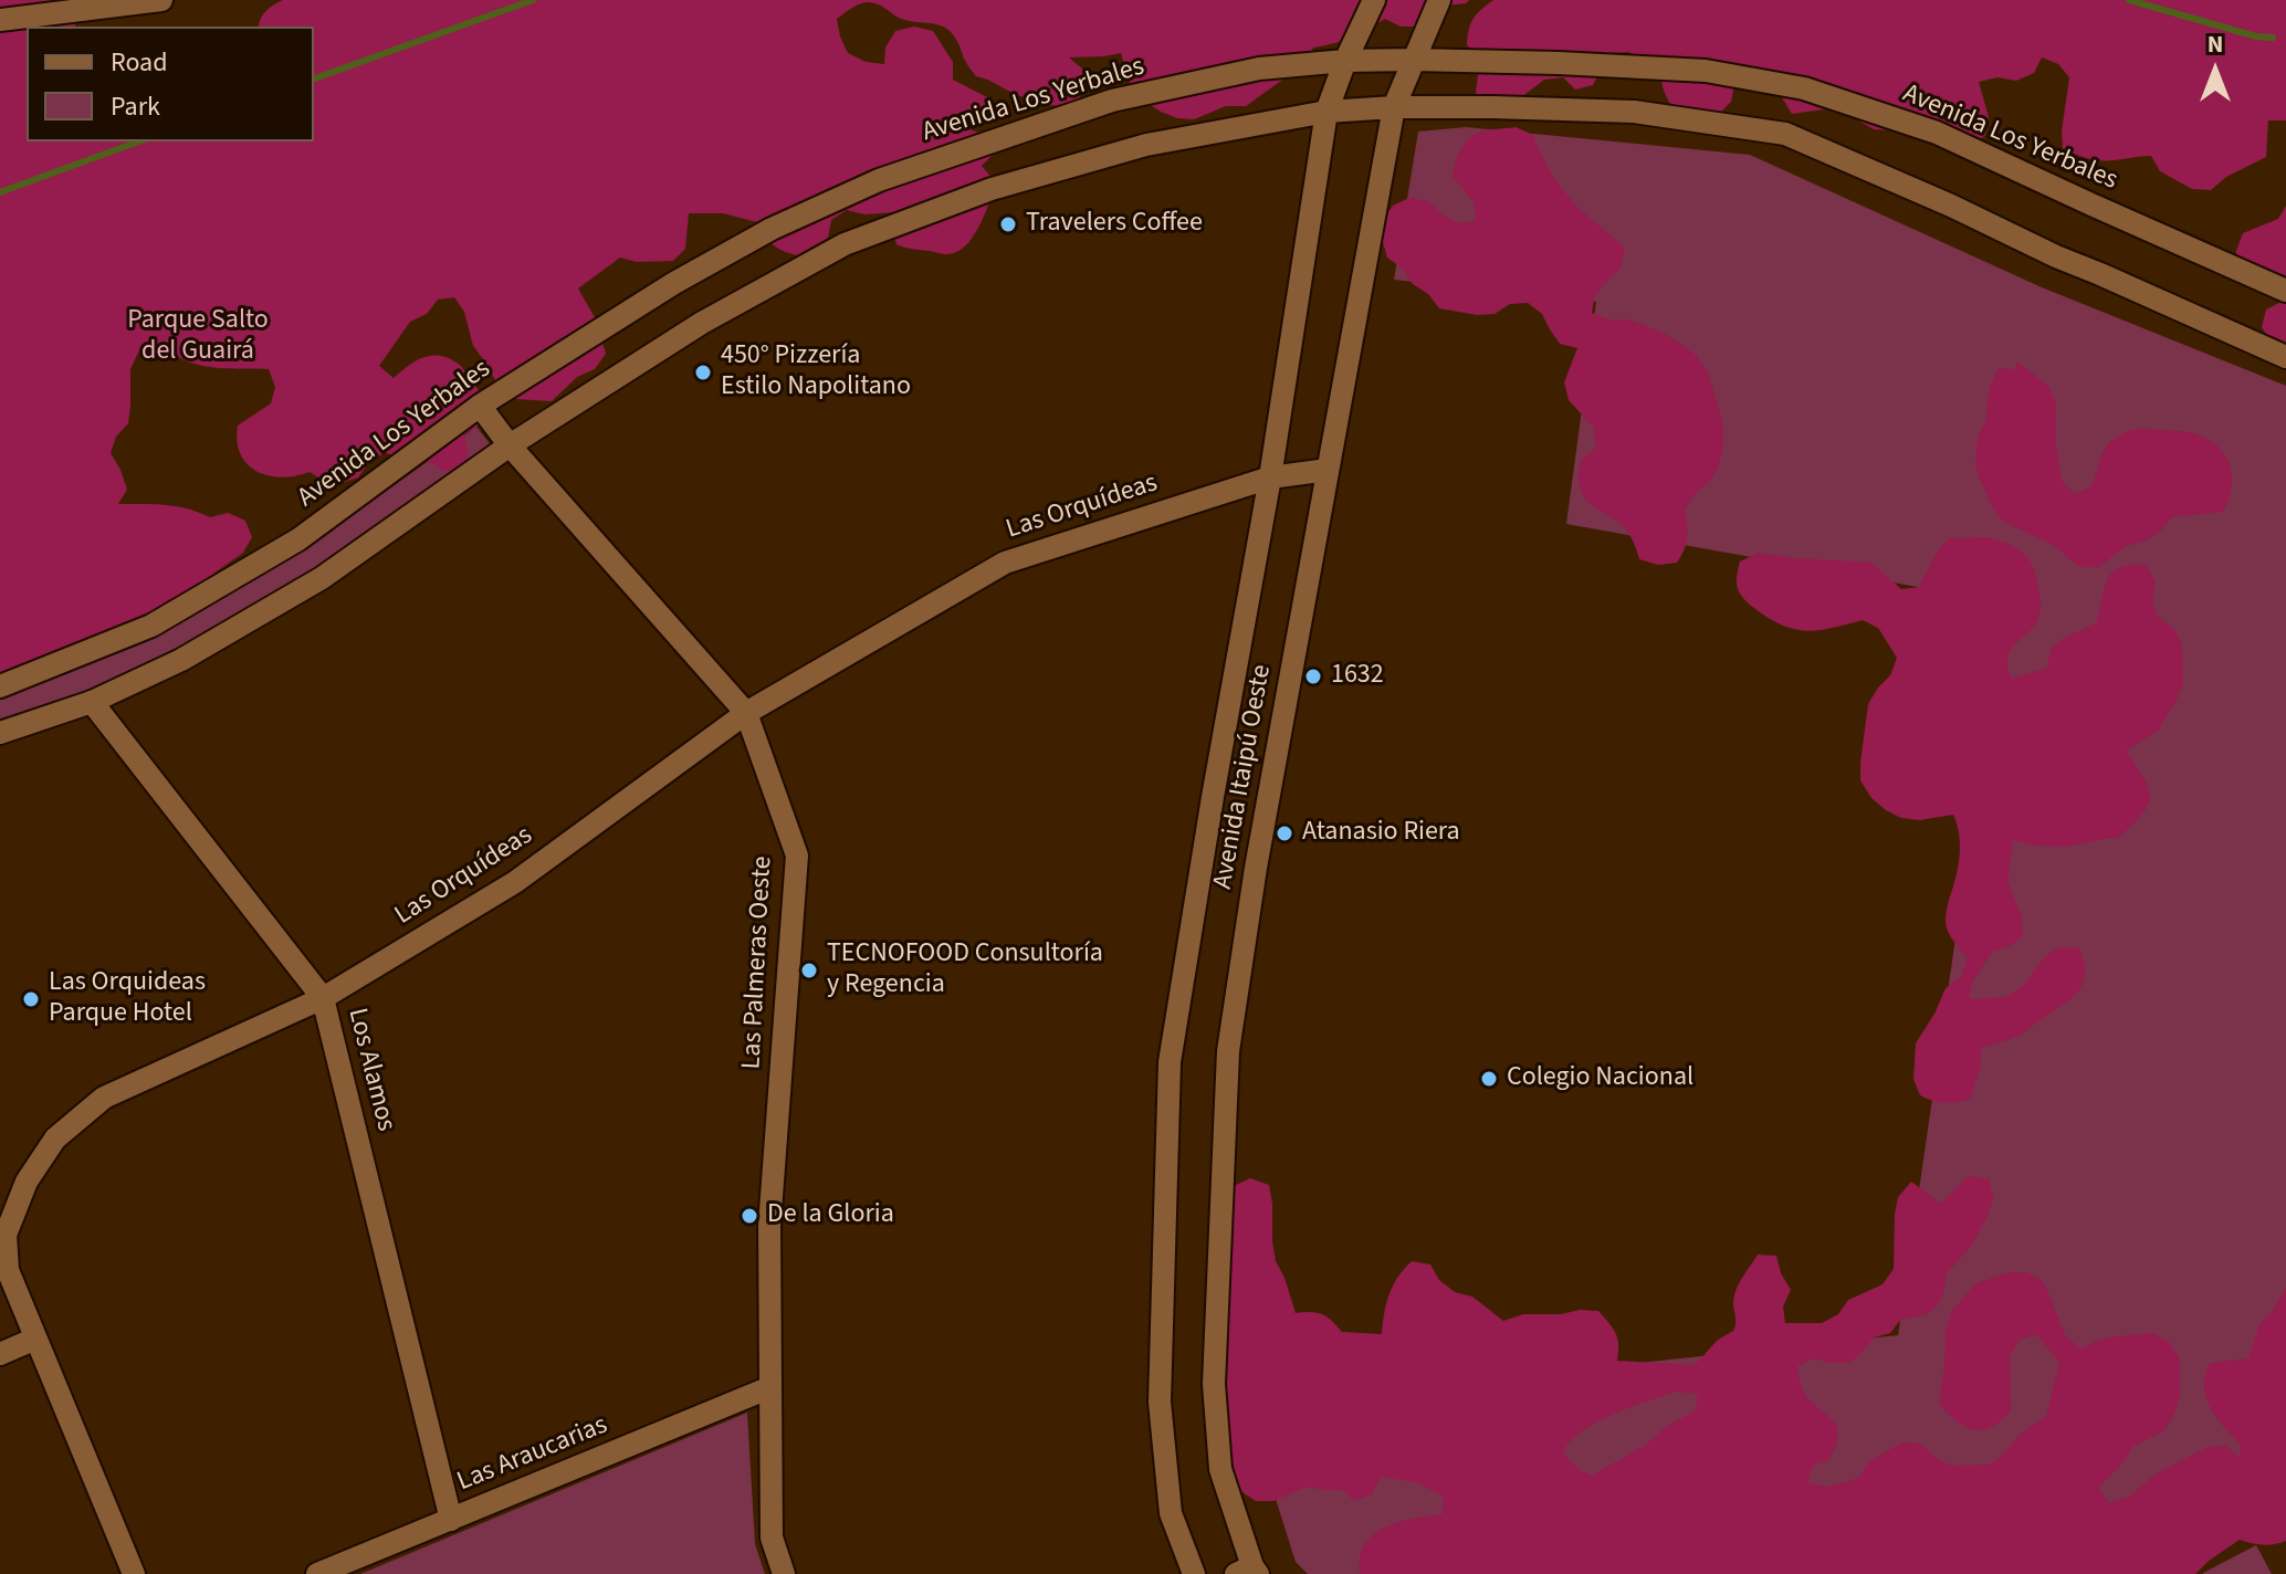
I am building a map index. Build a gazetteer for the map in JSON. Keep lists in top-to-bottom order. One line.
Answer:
{"streets":{"street":["Avenida Los Yerbales","Las Orquídeas","Avenida Itaipú Oeste","Las Palmeras Oeste","Los Alamos","Las Araucarias"]},"crossings":[["Avenida Los Yerbales","Avenida Itaipú Oeste"],["Avenida Los Yerbales","Las Palmeras Oeste"],["Las Orquídeas","Avenida Itaipú Oeste"],["Las Orquídeas","Las Palmeras Oeste"],["Las Orquídeas","Los Alamos"],["Las Palmeras Oeste","Las Araucarias"],["Los Alamos","Las Araucarias"]],"parks":["Parque Salto del Guairá"],"places":["Travelers Coffee","450° Pizzería Estilo Napolitano","1632","Atanasio Riera","TECNOFOOD Consultoría y Regencia","Las Orquideas Parque Hotel","Colegio Nacional","De la Gloria"],"legend":["Road","Park"],"north":"top"}
